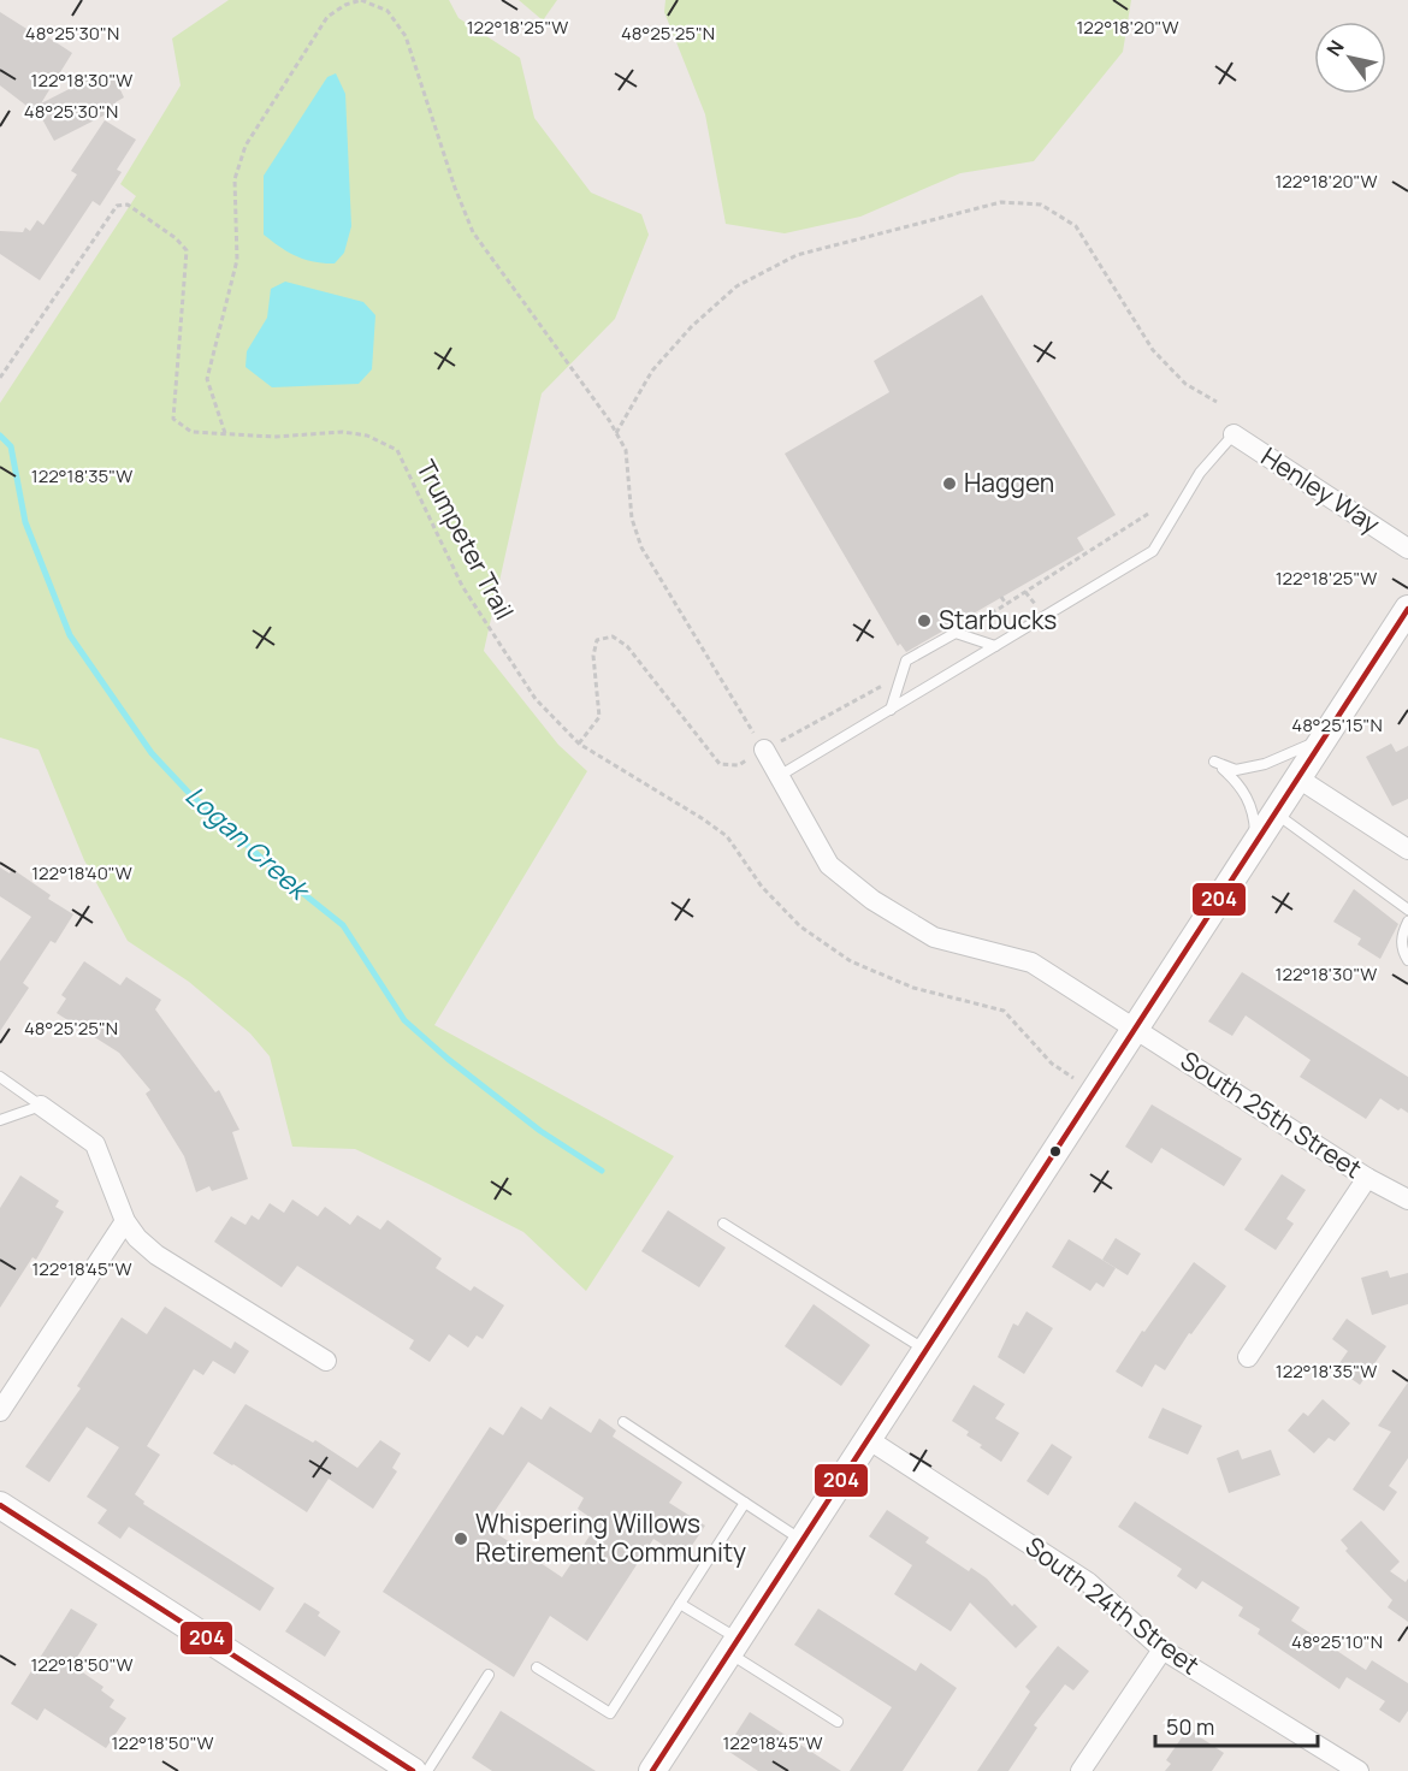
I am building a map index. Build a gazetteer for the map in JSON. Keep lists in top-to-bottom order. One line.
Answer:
{"streets":{"street":["Henley Way","South 25th Street","South 24th Street"],"path":["Trumpeter Trail"]},"water":["Logan Creek"],"places":["Haggen","Starbucks","Whispering Willows Retirement Community"],"lines":["transit line 204"],"scale_bar":"50 m","north":"top left","coordinates":["122°18'25\"W","122°18'20\"W","48°25'30\"N","48°25'25\"N","122°18'30\"W","122°18'35\"W","48°25'15\"N","122°18'40\"W","122°18'45\"W","48°25'10\"N","122°18'50\"W"]}
